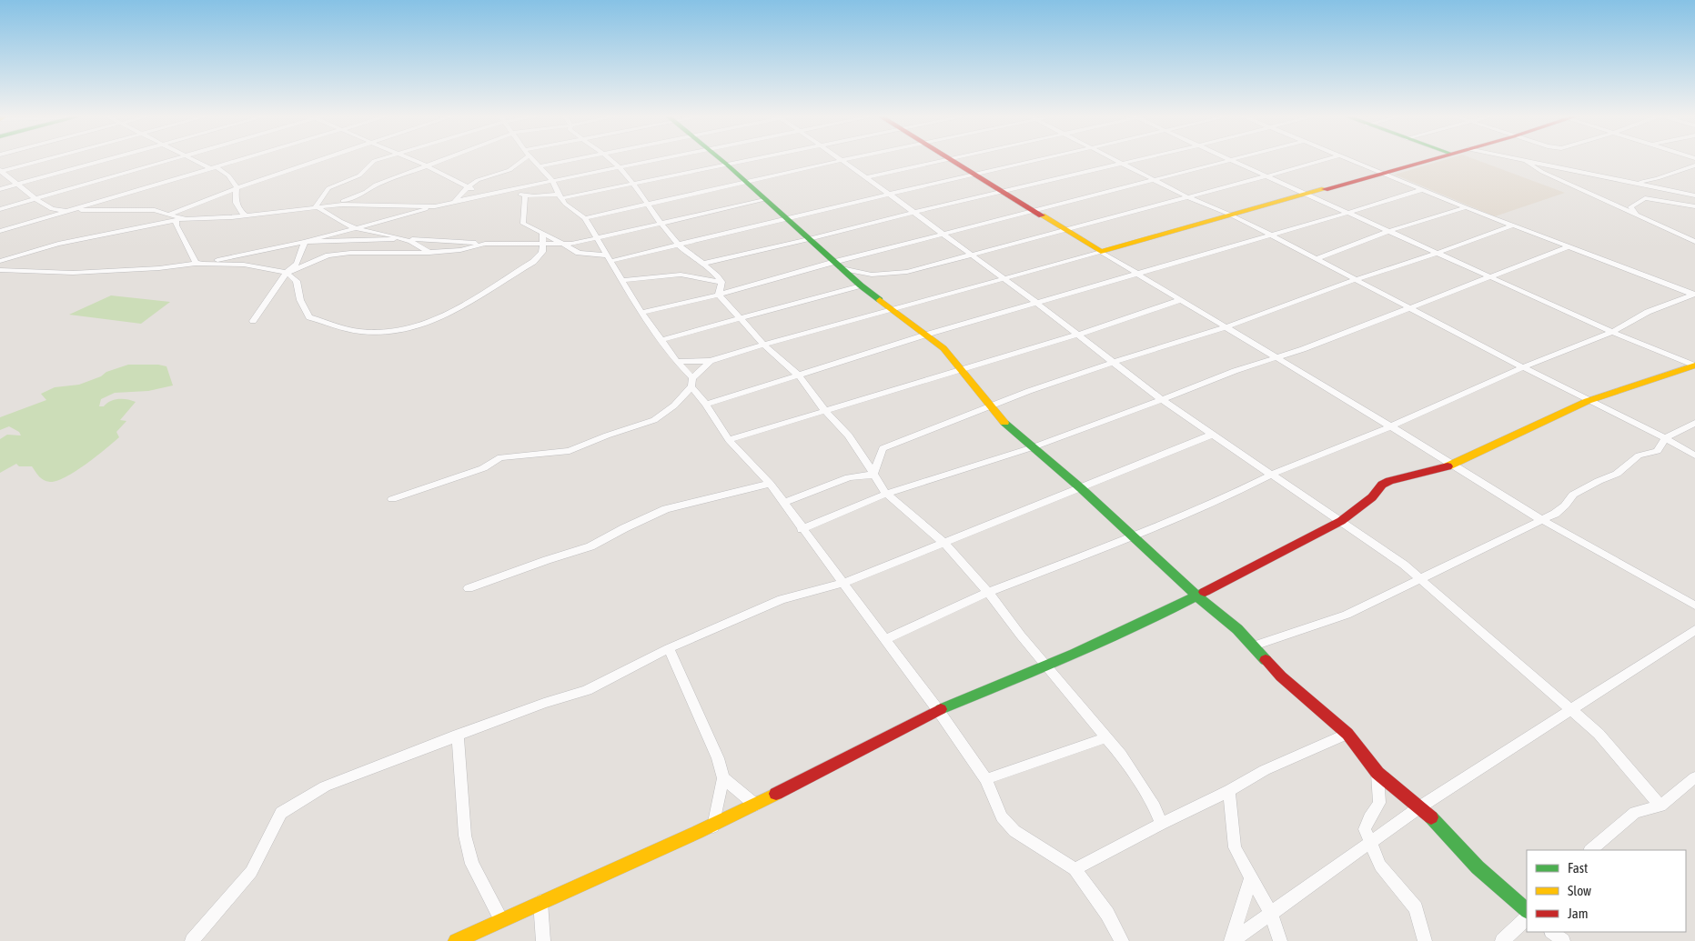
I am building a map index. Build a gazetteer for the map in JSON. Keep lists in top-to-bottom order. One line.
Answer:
{"legend":["Fast","Slow","Jam"]}
